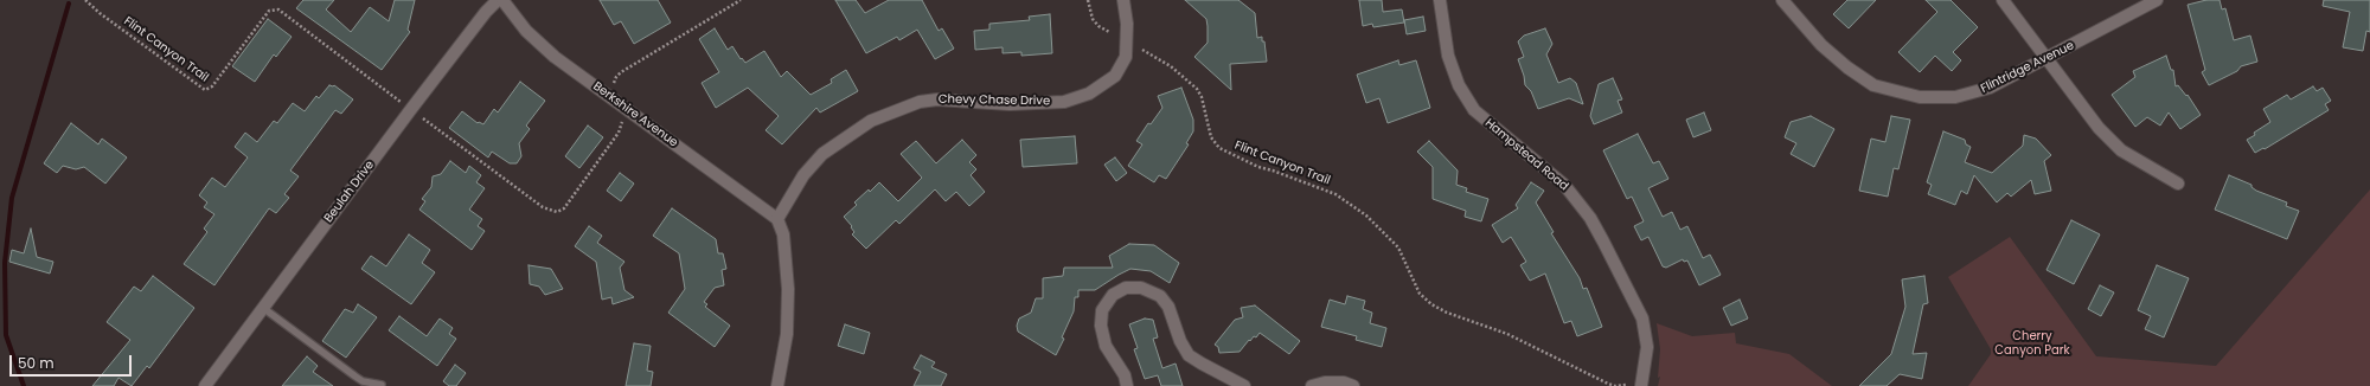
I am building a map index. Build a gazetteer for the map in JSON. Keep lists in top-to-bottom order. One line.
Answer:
{"streets":{"street":["Flintridge Avenue","Chevy Chase Drive","Berkshire Avenue","Hampstead Road","Beulah Drive"],"path":["Flint Canyon Trail"]},"crossings":[["Chevy Chase Drive","Berkshire Avenue"]],"parks":["Cherry Canyon Park"],"scale_bar":"50 m"}
